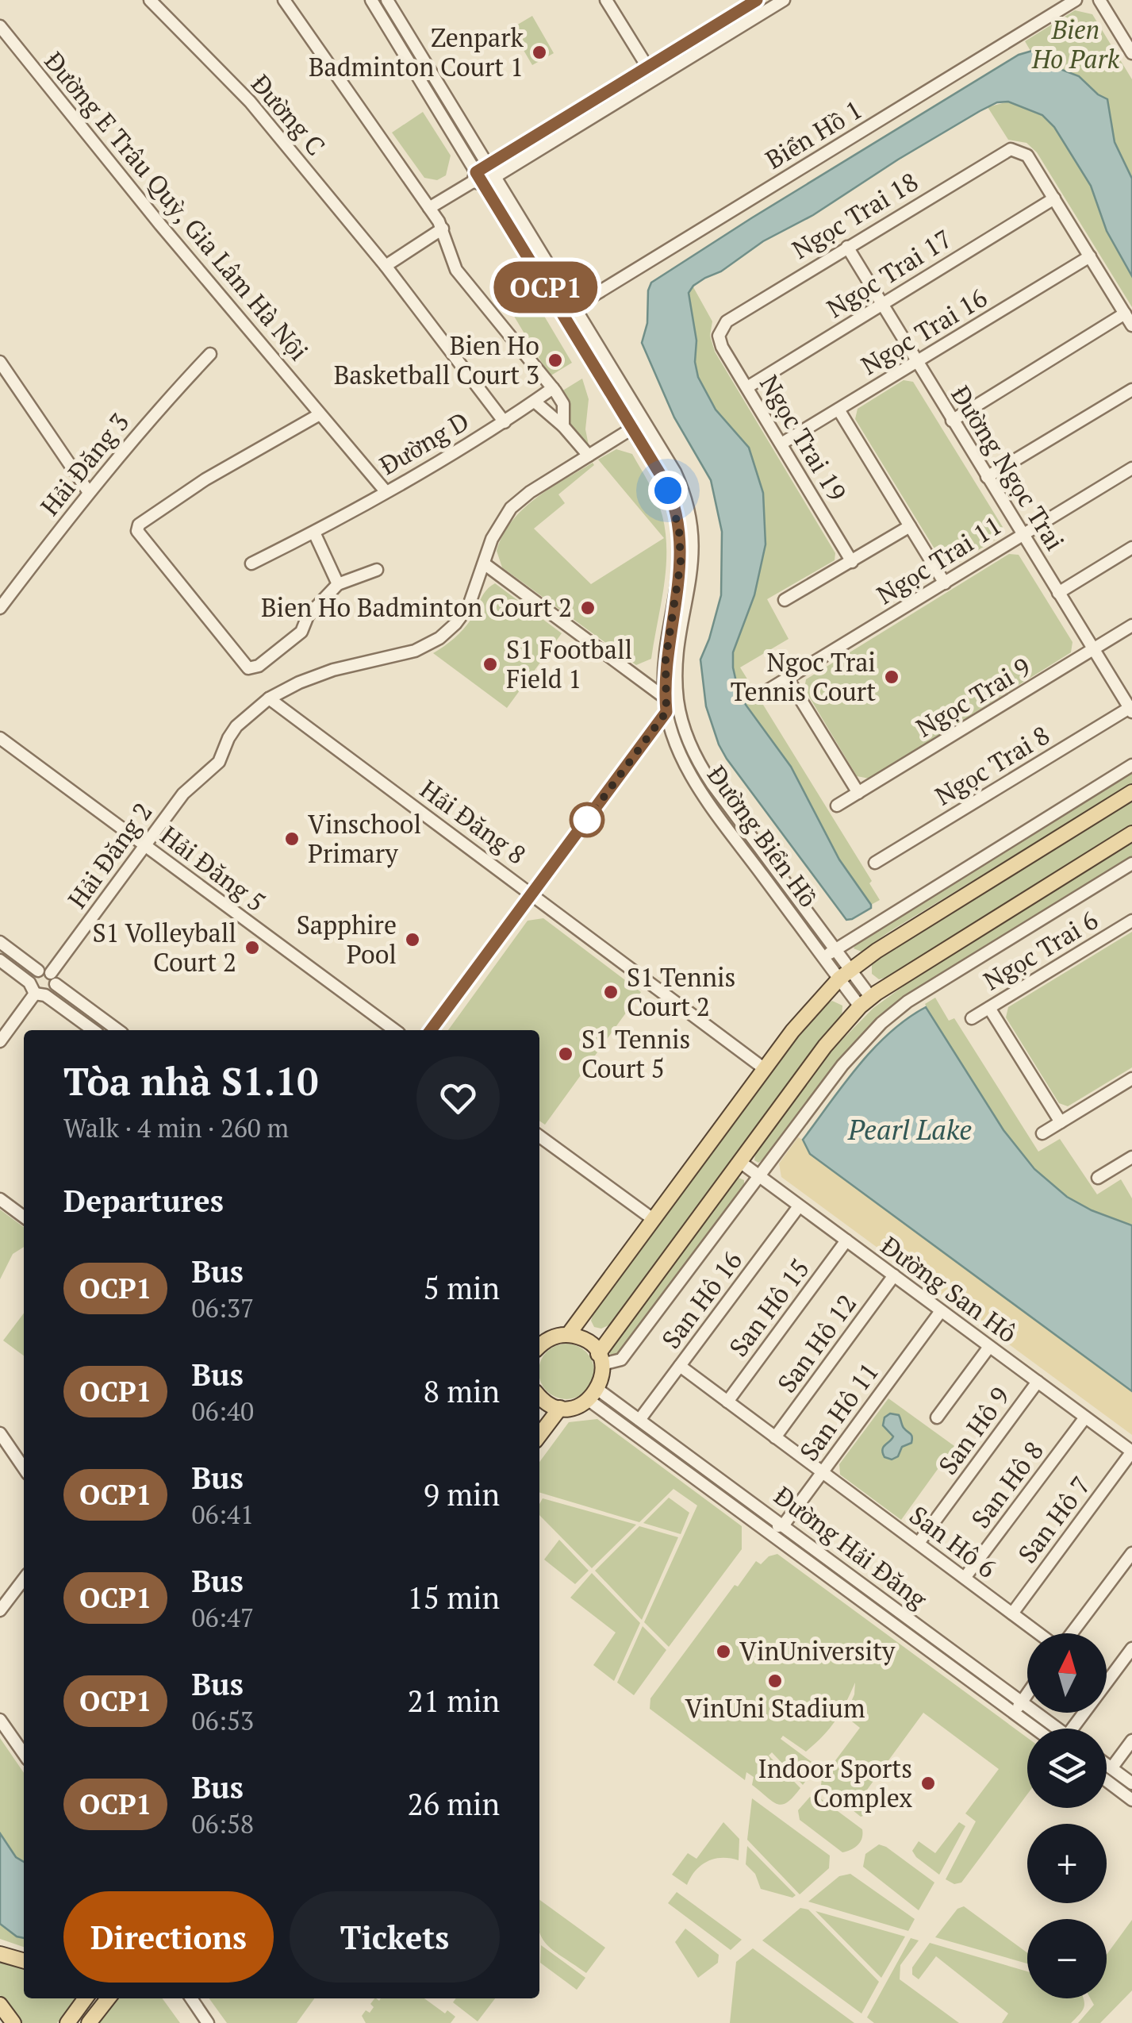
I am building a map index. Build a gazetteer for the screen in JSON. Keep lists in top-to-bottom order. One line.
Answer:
{"streets":{"street":["Đường C","Biển Hồ 1","Đường E Trâu Quỳ, Gia Lâm Hà Nội","Ngọc Trai 18","Ngọc Trai 17","Ngọc Trai 16","Ngọc Trai 19","Đường D","Hải Đăng 3","Đường Ngọc Trai","Ngọc Trai 11","Ngọc Trai 9","Ngọc Trai 8","Hải Đăng 8","Đường Biển Hồ","Hải Đăng 2","Hải Đăng 5","Ngọc Trai 6","Đường San Hô","San Hô 16","San Hô 15","San Hô 12","San Hô 11","San Hô 9","San Hô 8","San Hô 7","San Hô 6","Đường Hải Đăng"]},"crossings":[["Đường C","Đường D"],["Biển Hồ 1","Đường Biển Hồ"],["Đường E Trâu Quỳ, Gia Lâm Hà Nội","Đường D"],["Ngọc Trai 18","Ngọc Trai 17"],["Ngọc Trai 18","Ngọc Trai 19"],["Ngọc Trai 18","Đường Ngọc Trai"],["Ngọc Trai 17","Ngọc Trai 19"],["Ngọc Trai 17","Đường Ngọc Trai"],["Ngọc Trai 16","Ngọc Trai 19"],["Ngọc Trai 16","Đường Ngọc Trai"],["Đường Ngọc Trai","Ngọc Trai 11"],["Đường Ngọc Trai","Ngọc Trai 9"],["Đường Ngọc Trai","Ngọc Trai 8"],["Hải Đăng 8","Hải Đăng 2"],["Đường Biển Hồ","Hải Đăng 2"],["Hải Đăng 2","Hải Đăng 5"],["Đường San Hô","San Hô 16"],["Đường San Hô","San Hô 15"],["Đường San Hô","San Hô 12"],["Đường San Hô","San Hô 11"],["Đường San Hô","San Hô 9"],["Đường San Hô","San Hô 8"],["Đường San Hô","San Hô 7"],["San Hô 16","San Hô 6"],["San Hô 16","Đường Hải Đăng"],["San Hô 15","San Hô 6"],["San Hô 12","San Hô 6"],["San Hô 11","San Hô 6"],["San Hô 11","Đường Hải Đăng"],["San Hô 9","San Hô 6"],["San Hô 8","San Hô 6"],["San Hô 7","San Hô 6"]],"water":["Pearl Lake"],"parks":["Bien Ho Park"],"places":["Zenpark Badminton Court 1","Bien Ho Basketball Court 3","Bien Ho Badminton Court 2","S1 Football Field 1","Ngoc Trai Tennis Court","Vinschool Primary","Sapphire Pool","S1 Volleyball Court 2","S1 Tennis Court 2","S1 Tennis Court 5","VinUniversity","VinUni Stadium","Indoor Sports Complex"],"lines":["bus line OCP1"],"north":"top","page":{"on_map":"OCP1","heading":[["Tòa nhà S1.10","Walk · 4 min · 260 m"],"Departures"],"list":[{"mark":"OCP1","name":"Bus","note":"06:37","value":"5 min"},{"mark":"OCP1","name":"Bus","note":"06:40","value":"8 min"},{"mark":"OCP1","name":"Bus","note":"06:41","value":"9 min"},{"mark":"OCP1","name":"Bus","note":"06:47","value":"15 min"},{"mark":"OCP1","name":"Bus","note":"06:53","value":"21 min"},{"mark":"OCP1","name":"Bus","note":"06:58","value":"26 min"}],"map_buttons":["+","−"],"buttons":["Directions","Tickets"]}}
